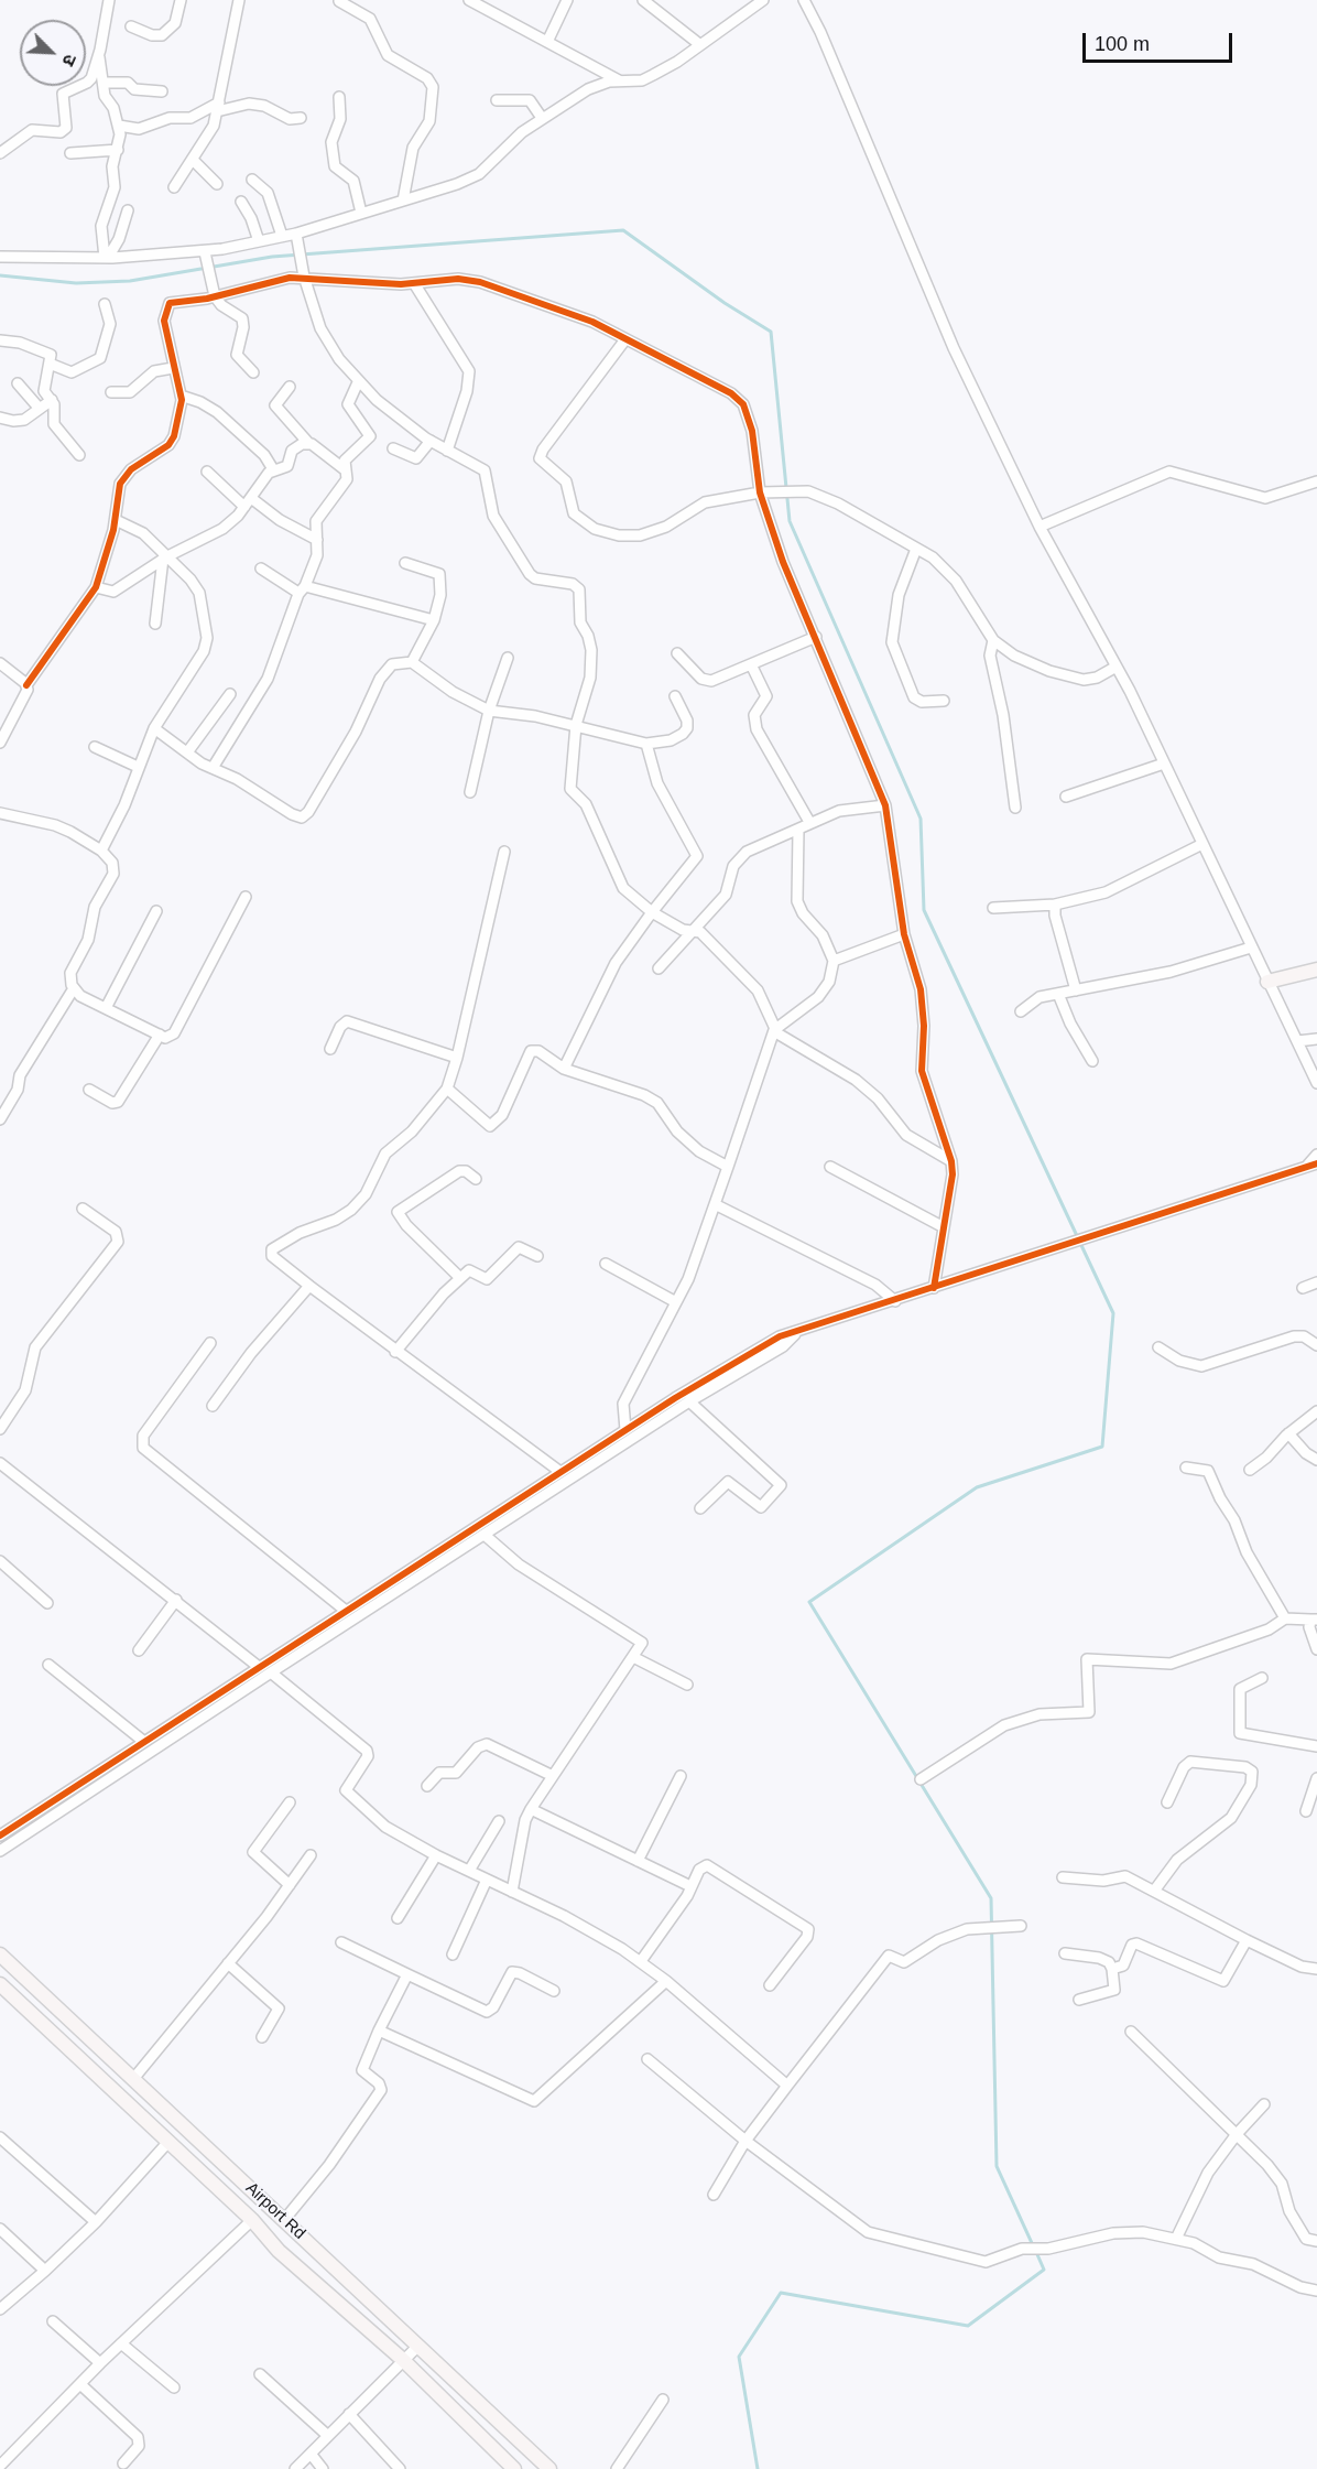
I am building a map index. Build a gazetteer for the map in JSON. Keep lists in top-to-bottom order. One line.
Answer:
{"streets":{"main road":["Airport Rd"]},"scale_bar":"100 m","north":"bottom right"}
